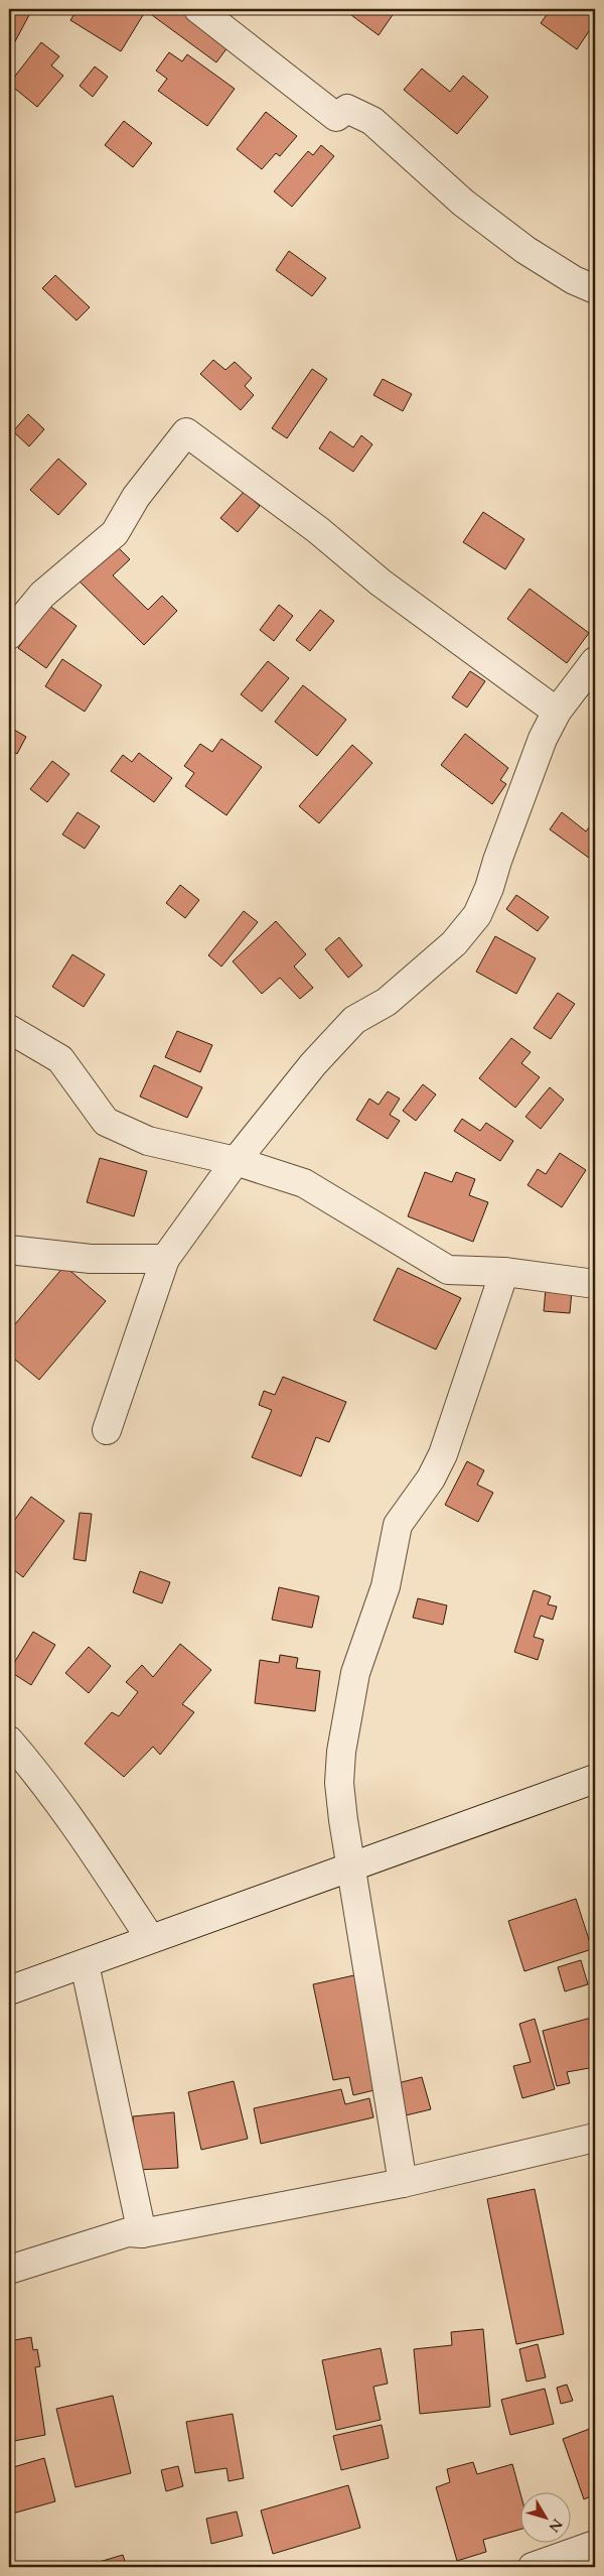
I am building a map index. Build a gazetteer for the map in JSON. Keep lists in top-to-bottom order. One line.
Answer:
{"north":"bottom right"}
